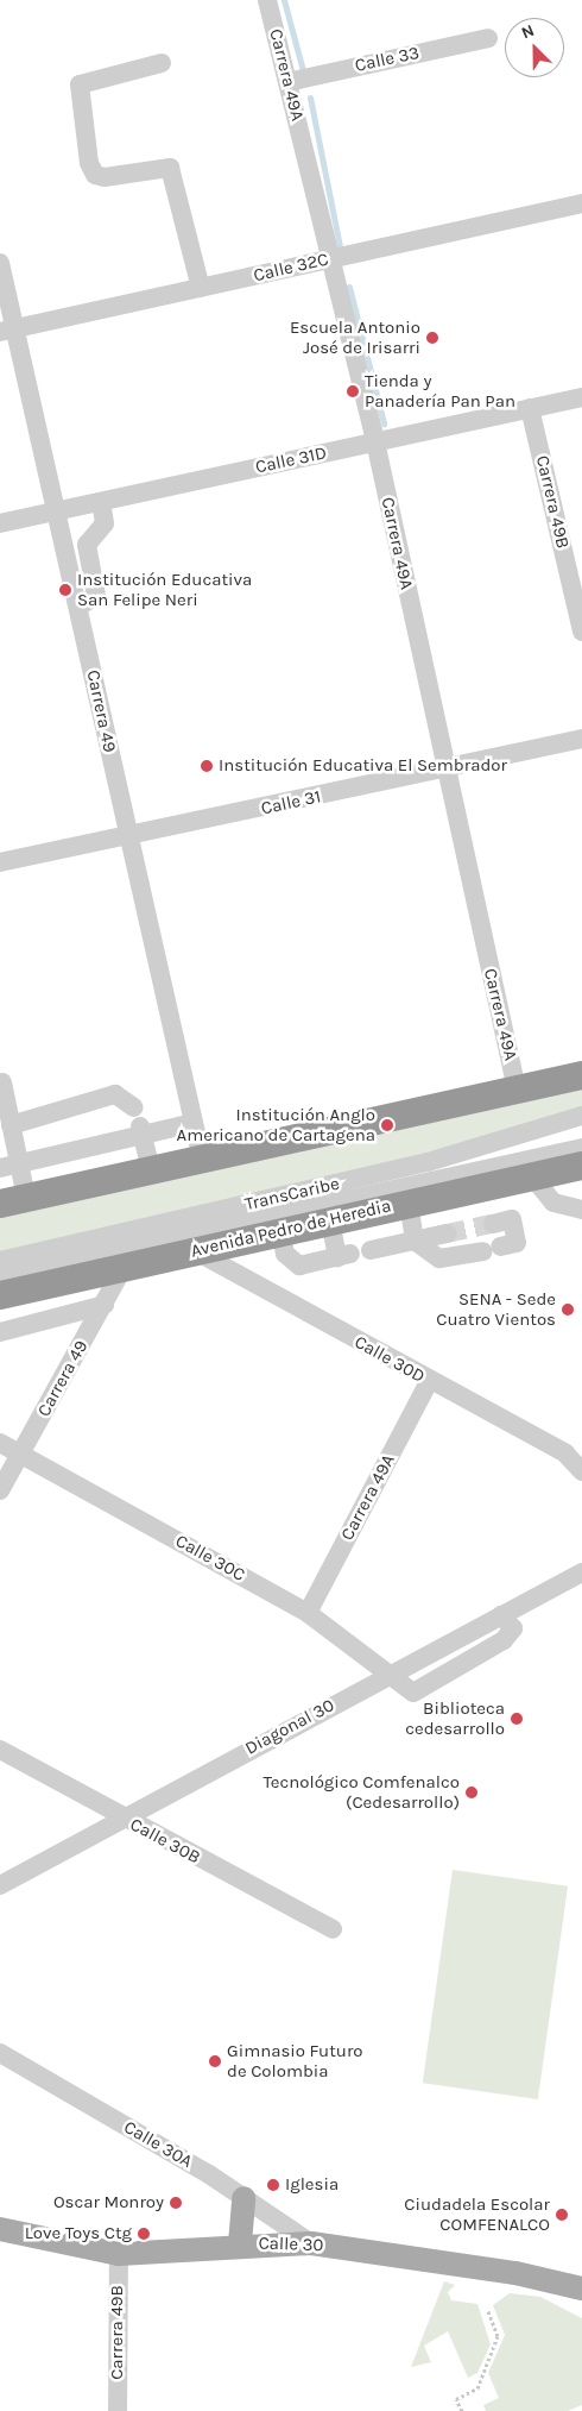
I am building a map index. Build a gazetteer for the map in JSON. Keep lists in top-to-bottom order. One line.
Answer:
{"streets":{"highway":["Avenida Pedro de Heredia"],"main road":["Calle 30"],"street":["Calle 33","Carrera 49A","Calle 32C","Calle 31D","Carrera 49B","Carrera 49","Calle 31","TransCaribe","Calle 30D","Calle 30C","Diagonal 30","Calle 30B","Calle 30A"]},"crossings":[["Calle 33","Carrera 49A"],["Carrera 49A","Calle 32C"],["Carrera 49A","Calle 31D"],["Carrera 49A","Calle 31"],["Carrera 49A","Calle 30D"],["Carrera 49A","Calle 30C"],["Calle 32C","Carrera 49"],["Calle 31D","Carrera 49B"],["Calle 31D","Carrera 49"],["Carrera 49B","Calle 30"],["Carrera 49","Calle 31"],["Carrera 49","Avenida Pedro de Heredia"],["Carrera 49","Calle 30C"],["Avenida Pedro de Heredia","Calle 30D"],["Calle 30C","Diagonal 30"],["Diagonal 30","Calle 30B"],["Calle 30A","Calle 30"]],"places":["Escuela Antonio José de Irisarri","Tienda y Panadería Pan Pan","Institución Educativa San Felipe Neri","Institución Educativa El Sembrador","Institución Anglo Americano de Cartagena","SENA - Sede Cuatro Vientos","Biblioteca cedesarrollo","Tecnológico Comfenalco (Cedesarrollo)","Gimnasio Futuro de Colombia","Iglesia","Oscar Monroy","Ciudadela Escolar COMFENALCO","Love Toys Ctg"],"north":"top left"}
